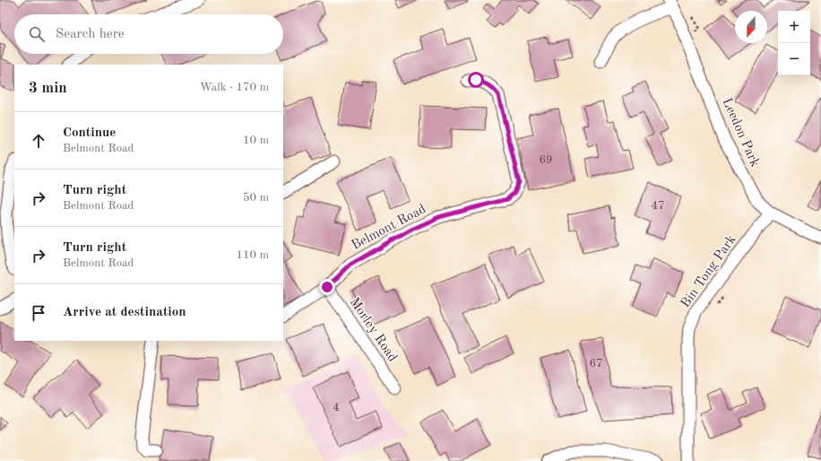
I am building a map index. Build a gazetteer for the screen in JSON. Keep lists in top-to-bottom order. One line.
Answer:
{"streets":{"street":["Leedon Park","Belmont Road","Bin Tong Park","Morley Road"]},"crossings":[["Leedon Park","Bin Tong Park"],["Belmont Road","Morley Road"]],"house_numbers":["69","47","67","4"],"north":"bottom","page":{"map_buttons":["+","−"],"search":"Search here","heading":["3 min","Walk · 170 m"],"list":[["Continue","Belmont Road","10 m"],["Turn right","Belmont Road","50 m"],["Turn right","Belmont Road","110 m"],"Arrive at destination"]}}
